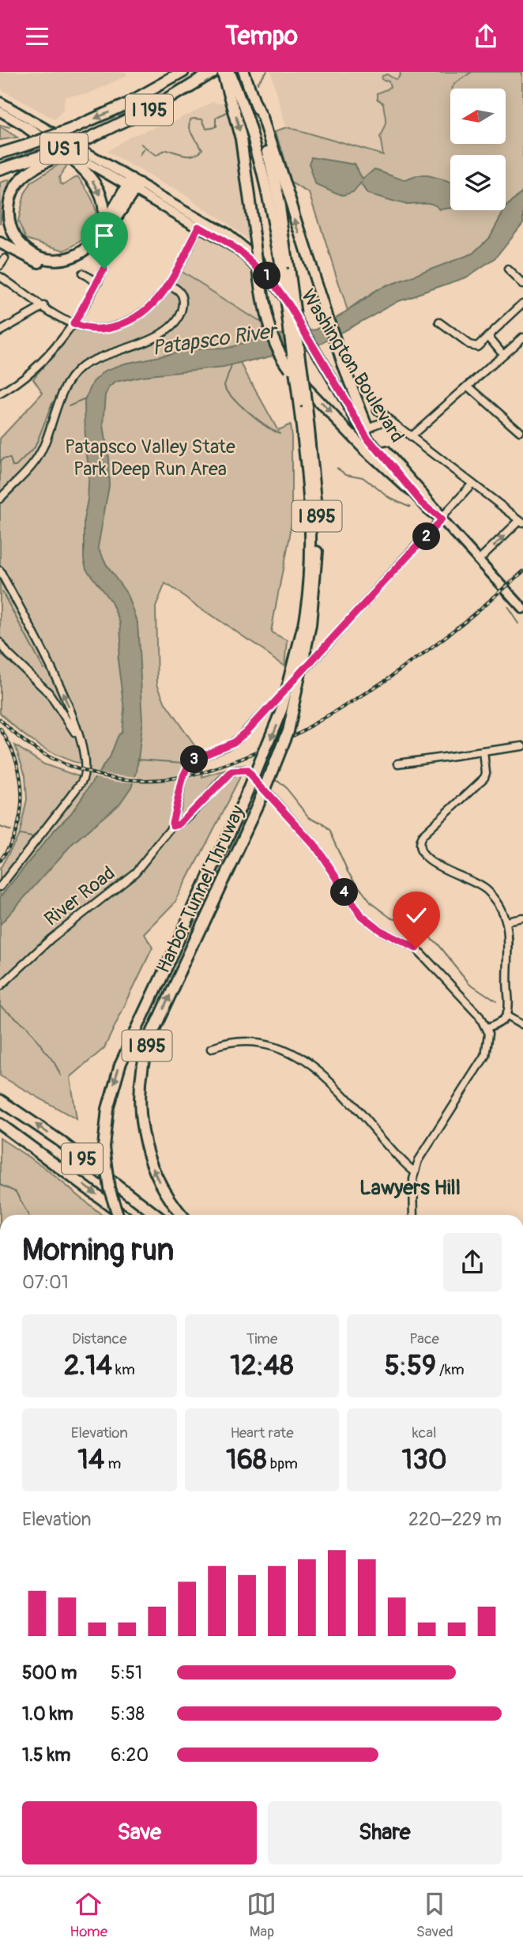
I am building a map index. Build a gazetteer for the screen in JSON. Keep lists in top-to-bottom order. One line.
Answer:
{"streets":{"highway":["I 195","I 895","Harbor Tunnel Thruway","I 95"],"main road":["US 1","Washington Boulevard"],"street":["River Road"]},"districts":["Lawyers Hill"],"water":["Patapsco River"],"parks":["Patapsco Valley State Park Deep Run Area"],"north":"left","page":{"header":"Tempo","pins":["1","2","3","4"],"heading":["Morning run","07:01"],"stats":[["Distance","2.14 km"],["Time","12:48"],["Pace","5:59 /km"],["Elevation","14 m"],["Heart rate","168 bpm"],["kcal","130"]],"chart":["Elevation","220–229 m"],"list":[{"name":"500 m","note":"5:51"},{"name":"1.0 km","note":"5:38"},{"name":"1.5 km","note":"6:20"}],"buttons":["Save","Share"],"tabs":["Home","Map","Saved"]}}
